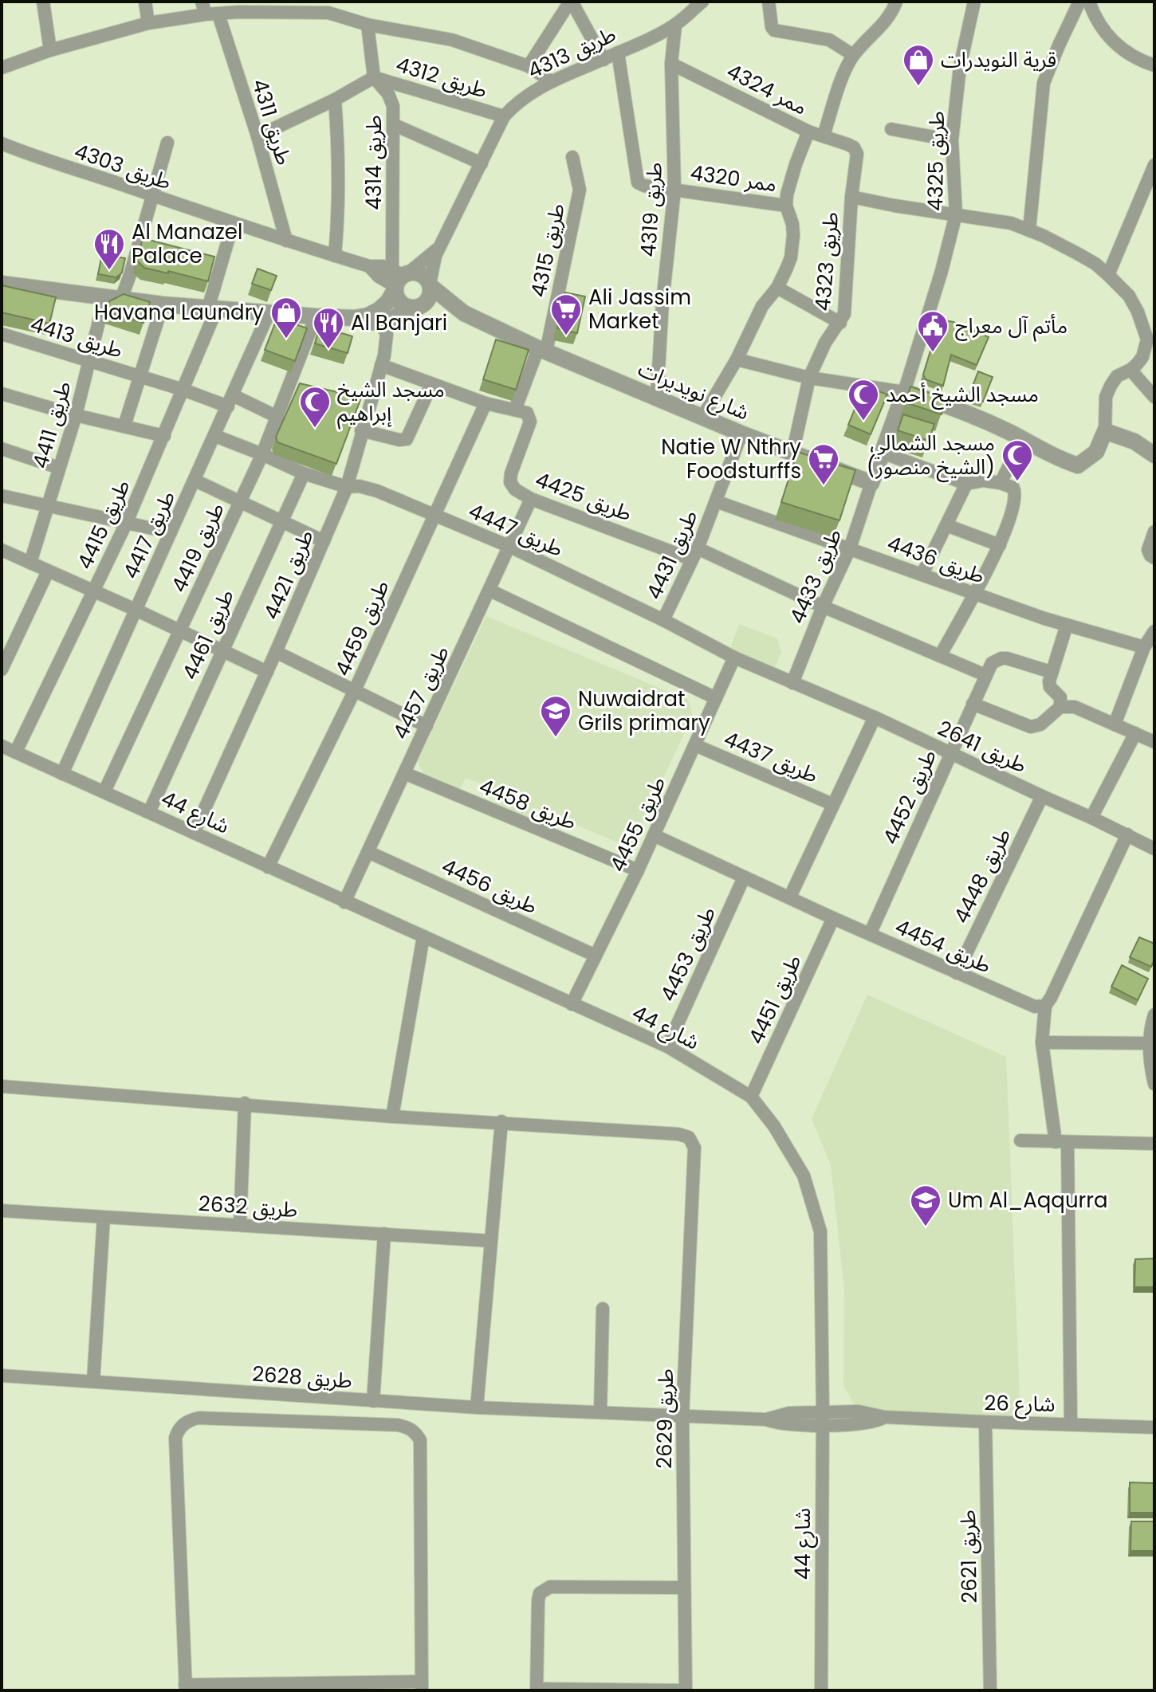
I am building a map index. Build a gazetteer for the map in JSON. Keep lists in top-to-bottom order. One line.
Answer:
{"streets":{"street":["طريق 4313","طريق 4312","ممر 4324","طريق 4311","طريق 4325","طريق 4314","طريق 4303","ممر 4320","طريق 4319","طريق 4315","طريق 4323","طريق 4413","شارع نويديرات","طريق 4411","طريق 4425","طريق 4415","طريق 4447","طريق 4417","طريق 4419","طريق 4431","طريق 4436","طريق 4421","طريق 4433","طريق 4459","طريق 4461","طريق 4457","طريق 2641","طريق 4437","طريق 4452","طريق 4458","شارع 44","طريق 4455","طريق 4448","طريق 4456","طريق 4454","طريق 4453","طريق 4451","طريق 2632","طريق 2628","شارع 26","طريق 2629","طريق 2621"]},"crossings":[["طريق 4313","طريق 4312"],["طريق 4313","طريق 4314"],["طريق 4313","طريق 4303"],["طريق 4313","طريق 4319"],["طريق 4313","شارع نويديرات"],["طريق 4312","طريق 4311"],["طريق 4312","طريق 4314"],["ممر 4324","طريق 4319"],["ممر 4324","طريق 4323"],["طريق 4311","طريق 4303"],["طريق 4314","طريق 4303"],["طريق 4314","شارع نويديرات"],["طريق 4303","شارع نويديرات"],["طريق 4303","طريق 4411"],["ممر 4320","طريق 4319"],["طريق 4319","شارع نويديرات"],["طريق 4315","شارع نويديرات"],["طريق 4315","طريق 4425"],["طريق 4323","شارع نويديرات"],["طريق 4413","طريق 4411"],["طريق 4413","طريق 4415"],["طريق 4413","طريق 4417"],["طريق 4413","طريق 4419"],["شارع نويديرات","طريق 4431"],["شارع نويديرات","طريق 4433"],["طريق 4425","طريق 4431"],["طريق 4425","طريق 4433"],["طريق 4425","طريق 4457"],["طريق 4425","طريق 4452"],["طريق 4415","شارع 44"],["طريق 4447","طريق 4417"],["طريق 4447","طريق 4419"],["طريق 4447","طريق 4431"],["طريق 4447","طريق 4421"],["طريق 4447","طريق 4433"],["طريق 4447","طريق 4459"],["طريق 4447","طريق 4461"],["طريق 4447","طريق 4457"],["طريق 4447","طريق 2641"],["طريق 4447","طريق 4455"],["طريق 4417","شارع 44"],["طريق 4419","شارع 44"],["طريق 4431","طريق 4436"],["طريق 4436","طريق 4433"],["طريق 4421","شارع 44"],["طريق 4433","طريق 2641"],["طريق 4459","شارع 44"],["طريق 4461","شارع 44"],["طريق 4457","طريق 4458"],["طريق 4457","شارع 44"],["طريق 4457","طريق 4456"],["طريق 2641","طريق 4452"],["طريق 2641","طريق 4448"],["طريق 4437","طريق 4455"],["طريق 4452","طريق 4454"],["طريق 4458","طريق 4455"],["شارع 44","طريق 4455"],["شارع 44","طريق 4453"],["شارع 44","طريق 4451"],["شارع 44","طريق 2628"],["شارع 44","شارع 26"],["طريق 4455","طريق 4456"],["طريق 4455","طريق 4454"],["طريق 4448","طريق 4454"],["طريق 4454","طريق 4453"],["طريق 4454","طريق 4451"],["طريق 2628","شارع 26"],["طريق 2628","طريق 2629"],["شارع 26","طريق 2621"]],"places":{"shop":["قرية النويدرات","Havana Laundry"],"restaurant":["Al Manazel Palace","Al Banjari"],"supermarket":["Ali Jassim Market","Natie W Nthry Foodsturffs"],"public building":["مأتم آل معراج"],"mosque":["مسجد الشيخ أحمد","مسجد الشيخ إبراهيم","مسجد الشمالي (الشيخ منصور)"],"school or university":["Nuwaidrat Grils primary","Um Al_Aqqurra"]}}
